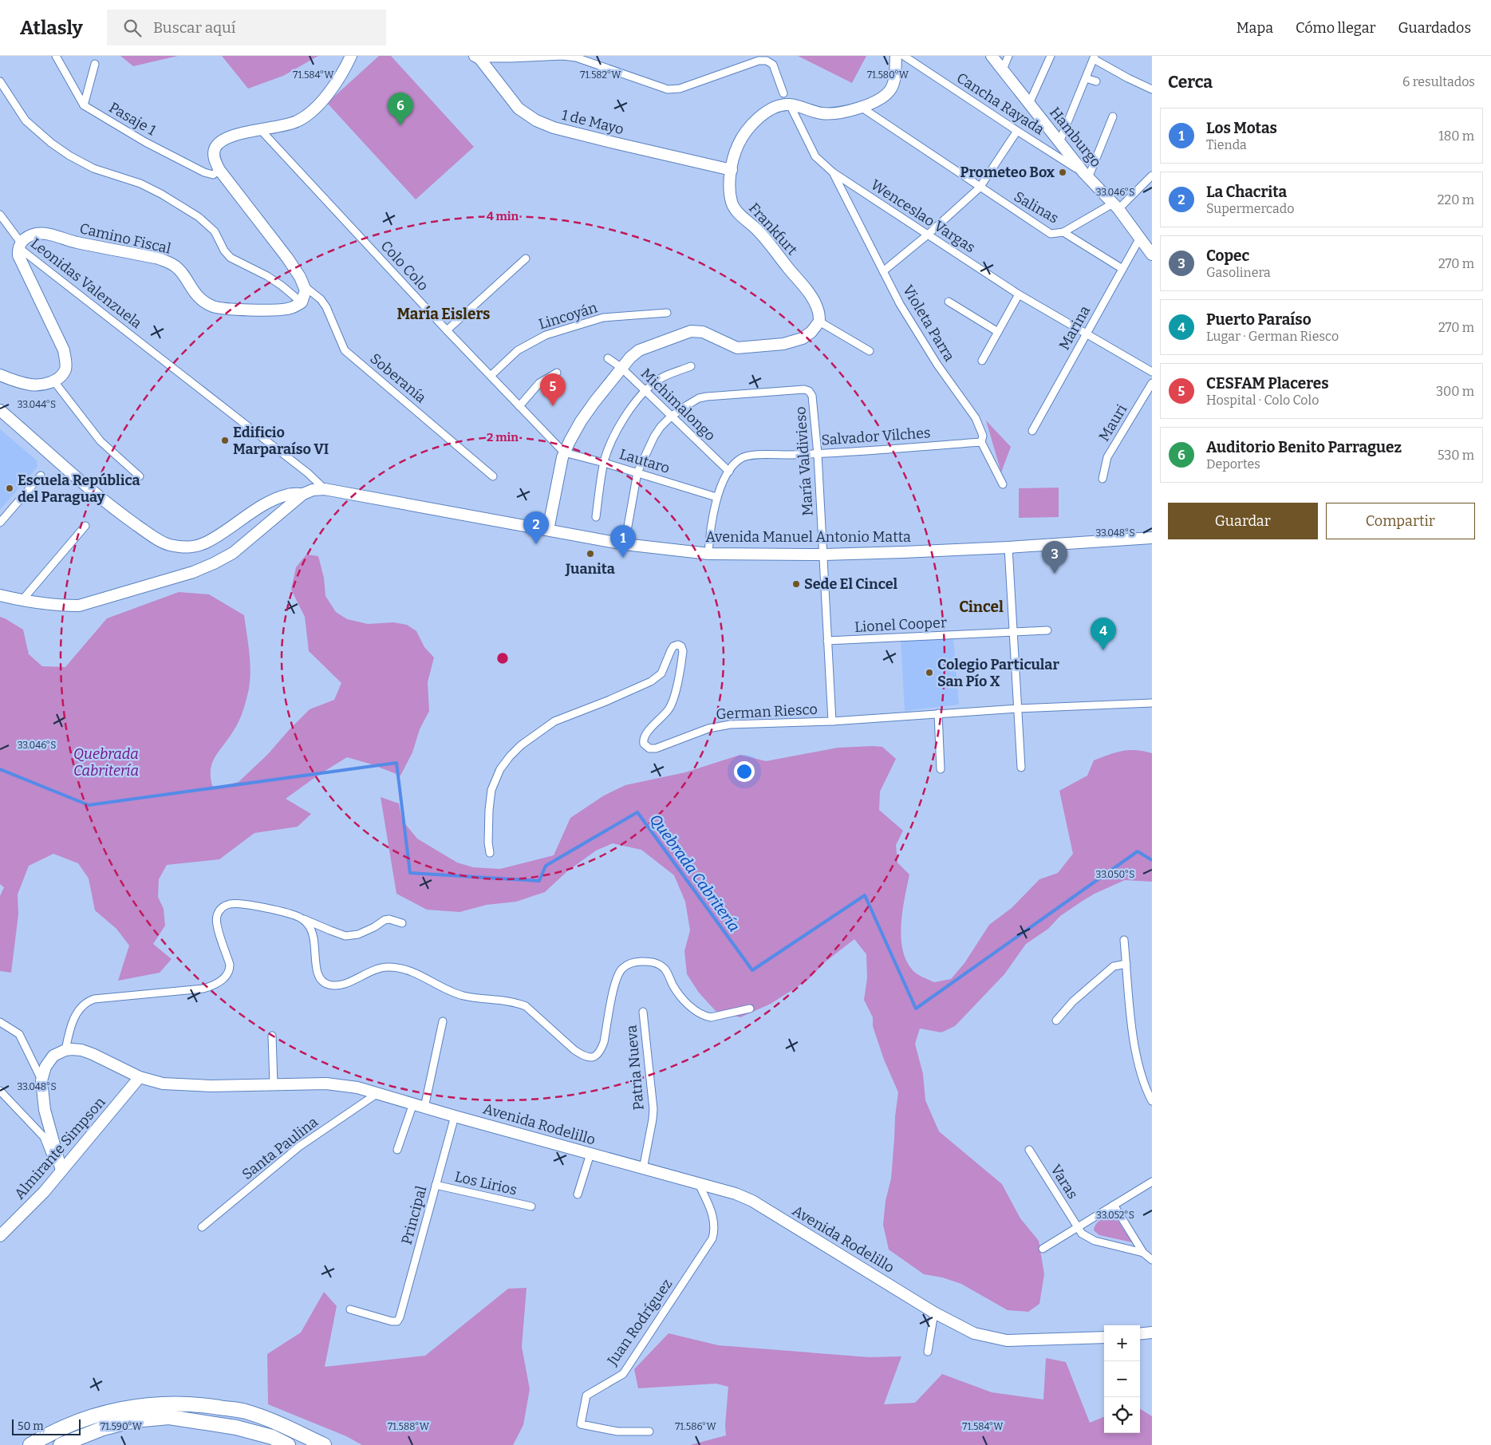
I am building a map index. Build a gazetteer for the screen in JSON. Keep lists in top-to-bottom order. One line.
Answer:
{"streets":{"street":["Cancha Rayada","Pasaje 1","1 de Mayo","Hamburgo","Salinas","Wenceslao Vargas","Frankfurt","Camino Fiscal","Colo Colo","Leonidas Valenzuela","Lincoyán","Violeta Parra","Marina","Soberanía","Michimalongo","Mauri","Salvador Vilches","Lautaro","María Valdivieso","Avenida Manuel Antonio Matta","Lionel Cooper","German Riesco","Patria Nueva","Avenida Rodelillo","Almirante Simpson","Santa Paulina","Varas","Los Lirios","Principal","Juan Rodríguez"]},"crossings":[["Cancha Rayada","Hamburgo"],["1 de Mayo","Frankfurt"],["Hamburgo","Marina"],["Salinas","Marina"],["Wenceslao Vargas","Frankfurt"],["Wenceslao Vargas","Violeta Parra"],["Wenceslao Vargas","Marina"],["Camino Fiscal","Leonidas Valenzuela"],["Colo Colo","Lincoyán"],["Colo Colo","Lautaro"],["Leonidas Valenzuela","Avenida Manuel Antonio Matta"],["Violeta Parra","Salvador Vilches"],["Michimalongo","Salvador Vilches"],["Michimalongo","María Valdivieso"],["Salvador Vilches","María Valdivieso"],["María Valdivieso","Avenida Manuel Antonio Matta"],["María Valdivieso","Lionel Cooper"],["María Valdivieso","German Riesco"],["Patria Nueva","Avenida Rodelillo"],["Avenida Rodelillo","Almirante Simpson"],["Avenida Rodelillo","Santa Paulina"],["Avenida Rodelillo","Principal"],["Avenida Rodelillo","Juan Rodríguez"],["Los Lirios","Principal"]],"districts":["María Eislers","Cincel"],"water":["Quebrada Cabritería"],"parks":["Quebrada Cabritería"],"places":["Prometeo Box","Edificio Marparaíso VI","Escuela República del Paraguay","Juanita","Sede El Cincel","Colegio Particular San Pío X"],"scale_bar":"50 m","page":{"header":"Atlasly","search":"Buscar aquí","nav":["Mapa","Cómo llegar","Guardados"],"heading":["Cerca","6 resultados"],"pins":["6","5","2","1","3","4"],"list":[{"mark":"1","name":"Los Motas","note":"Tienda","value":"180 m"},{"mark":"2","name":"La Chacrita","note":"Supermercado","value":"220 m"},{"mark":"3","name":"Copec","note":"Gasolinera","value":"270 m"},{"mark":"4","name":"Puerto Paraíso","note":"Lugar · German Riesco","value":"270 m"},{"mark":"5","name":"CESFAM Placeres","note":"Hospital · Colo Colo","value":"300 m"},{"mark":"6","name":"Auditorio Benito Parraguez","note":"Deportes","value":"530 m"}],"buttons":["Guardar","Compartir"],"map_buttons":["+","−"],"scale":"50 m"},"coordinates":["71.584°W","71.582°W","71.580°W","33.046°S","33.044°S","33.048°S","33.050°S","33.052°S","71.590°W","71.588°W","71.586°W"],"rings":["4 min","2 min"]}
